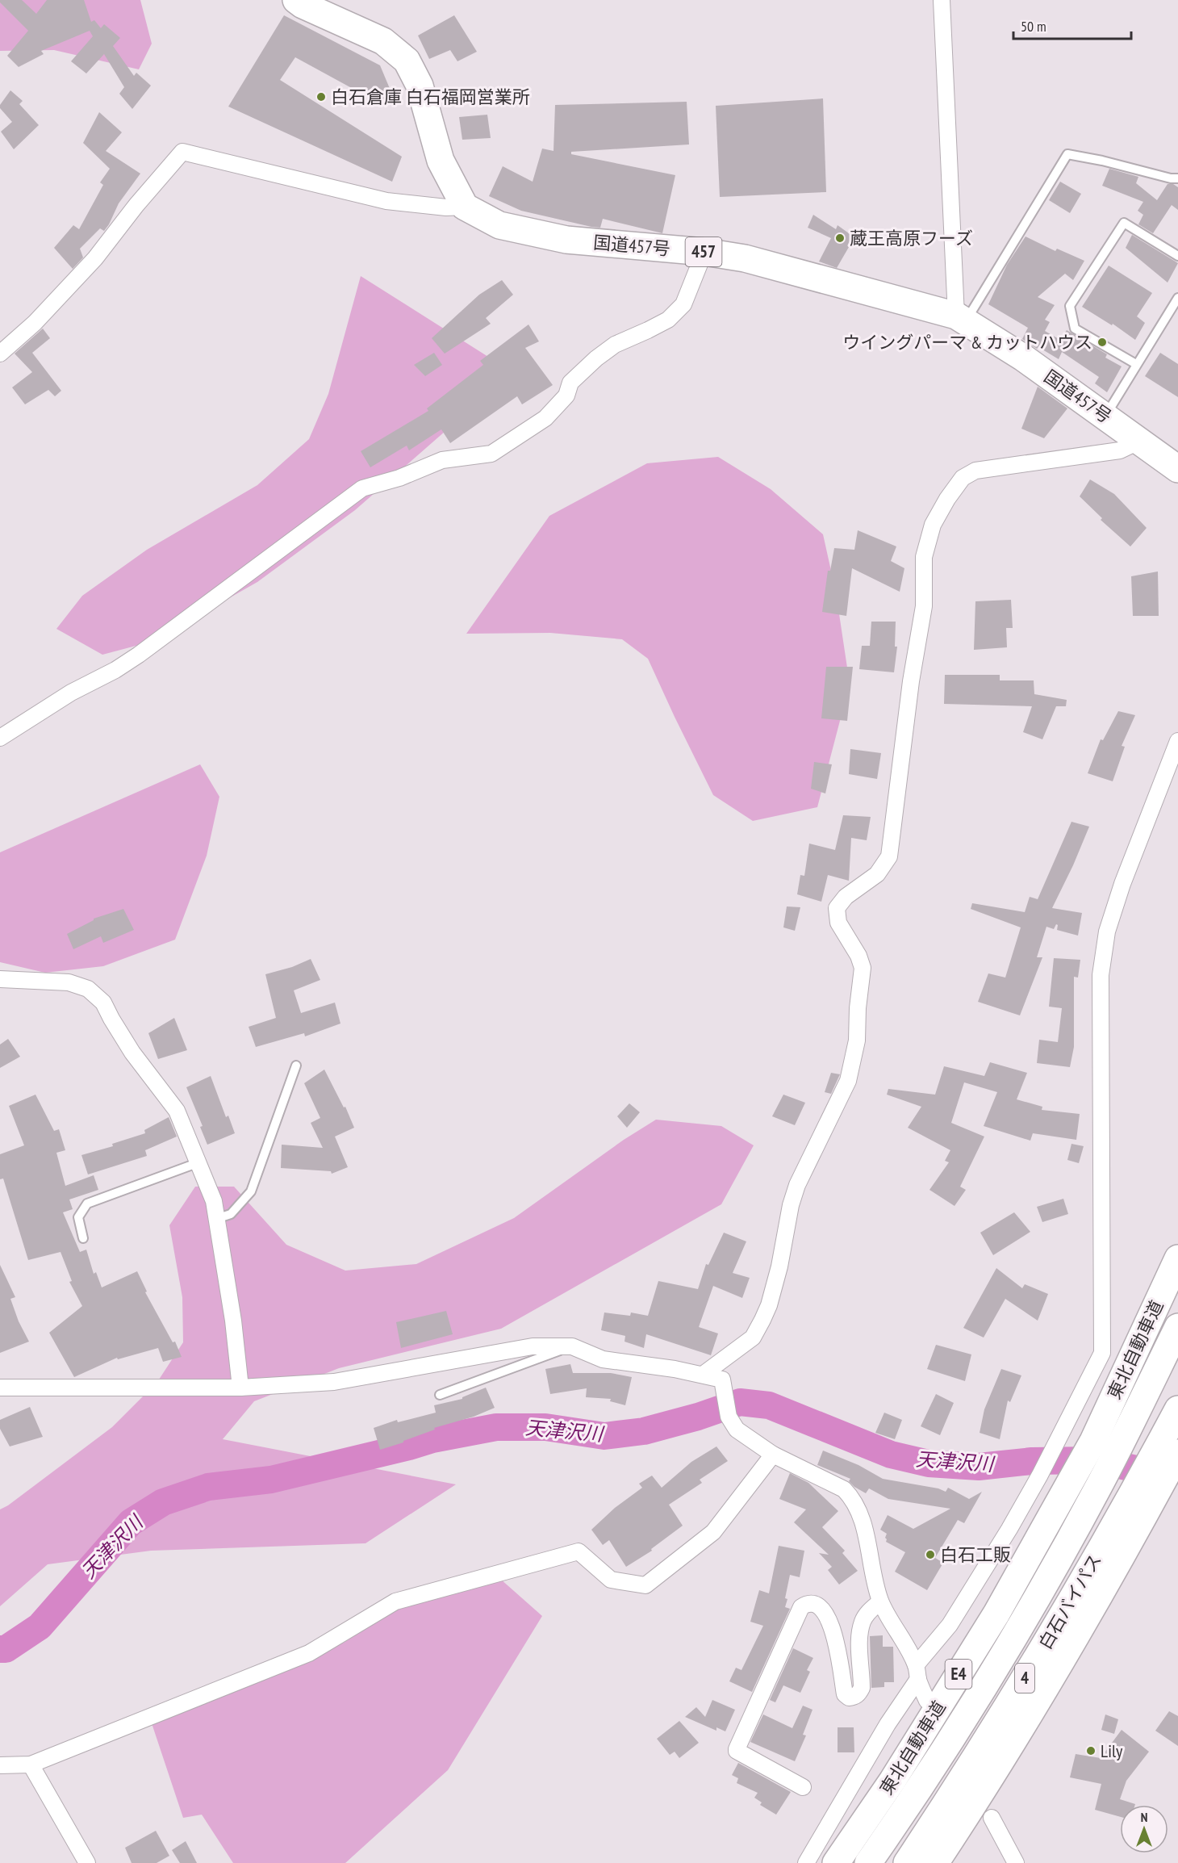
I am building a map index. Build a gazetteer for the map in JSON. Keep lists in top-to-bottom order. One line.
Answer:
{"streets":{"highway":["国道457号","457","東北自動車道","白石バイパス","E4","4"]},"water":["天津沢川"],"places":["白石倉庫 白石福岡営業所","蔵王高原フーズ","ウイングパーマ & カットハウス","白石工販","Lily"],"scale_bar":"50 m","north":"top"}
